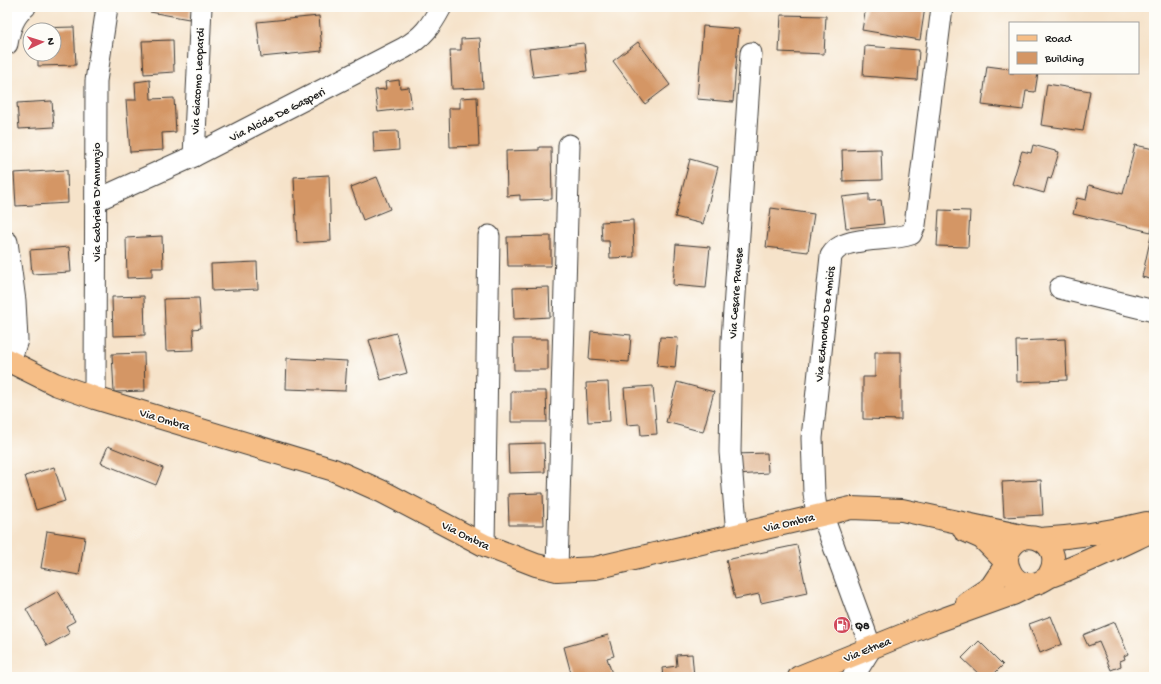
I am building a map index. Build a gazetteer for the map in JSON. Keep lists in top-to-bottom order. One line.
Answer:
{"streets":{"main road":["Via Ombra","Via Etnea"],"street":["Via Giacomo Leopardi","Via Alcide De Gasperi","Via Gabriele D'Annunzio","Via Cesare Pavese","Via Edmondo De Amicis"]},"crossings":[["Via Giacomo Leopardi","Via Alcide De Gasperi"],["Via Alcide De Gasperi","Via Gabriele D'Annunzio"],["Via Gabriele D'Annunzio","Via Ombra"],["Via Cesare Pavese","Via Ombra"],["Via Edmondo De Amicis","Via Ombra"]],"places":{"fuel station":["Q8"]},"legend":["Road","Building"],"north":"right"}
